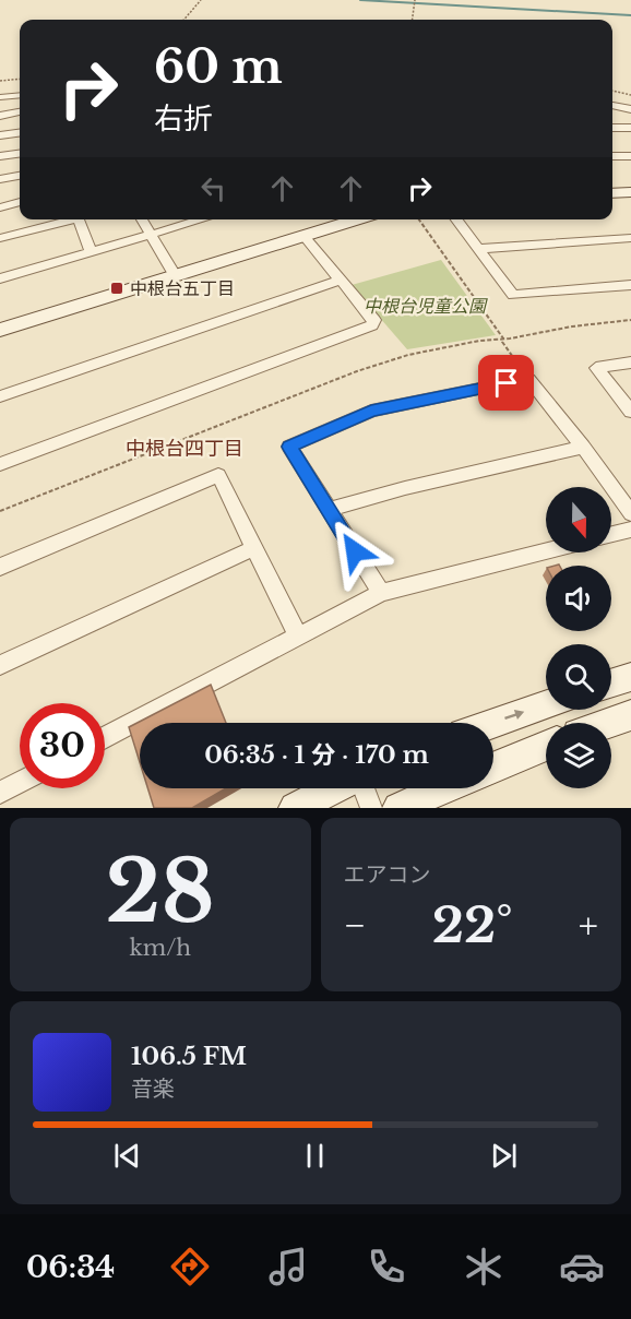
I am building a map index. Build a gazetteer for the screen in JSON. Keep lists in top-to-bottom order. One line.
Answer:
{"districts":["中根台四丁目"],"parks":["中根台児童公園"],"places":{"transit":["中根台五丁目"]},"north":"bottom","page":{"turn":["60 m","右折"],"limit":"30","trip":"06:35 · 1 分 · 170 m","tile":[["28","km/h"],"エアコン"],"heat":["−","22°","+"],"song":["106.5 FM","音楽"],"tabs":"06:34"}}
